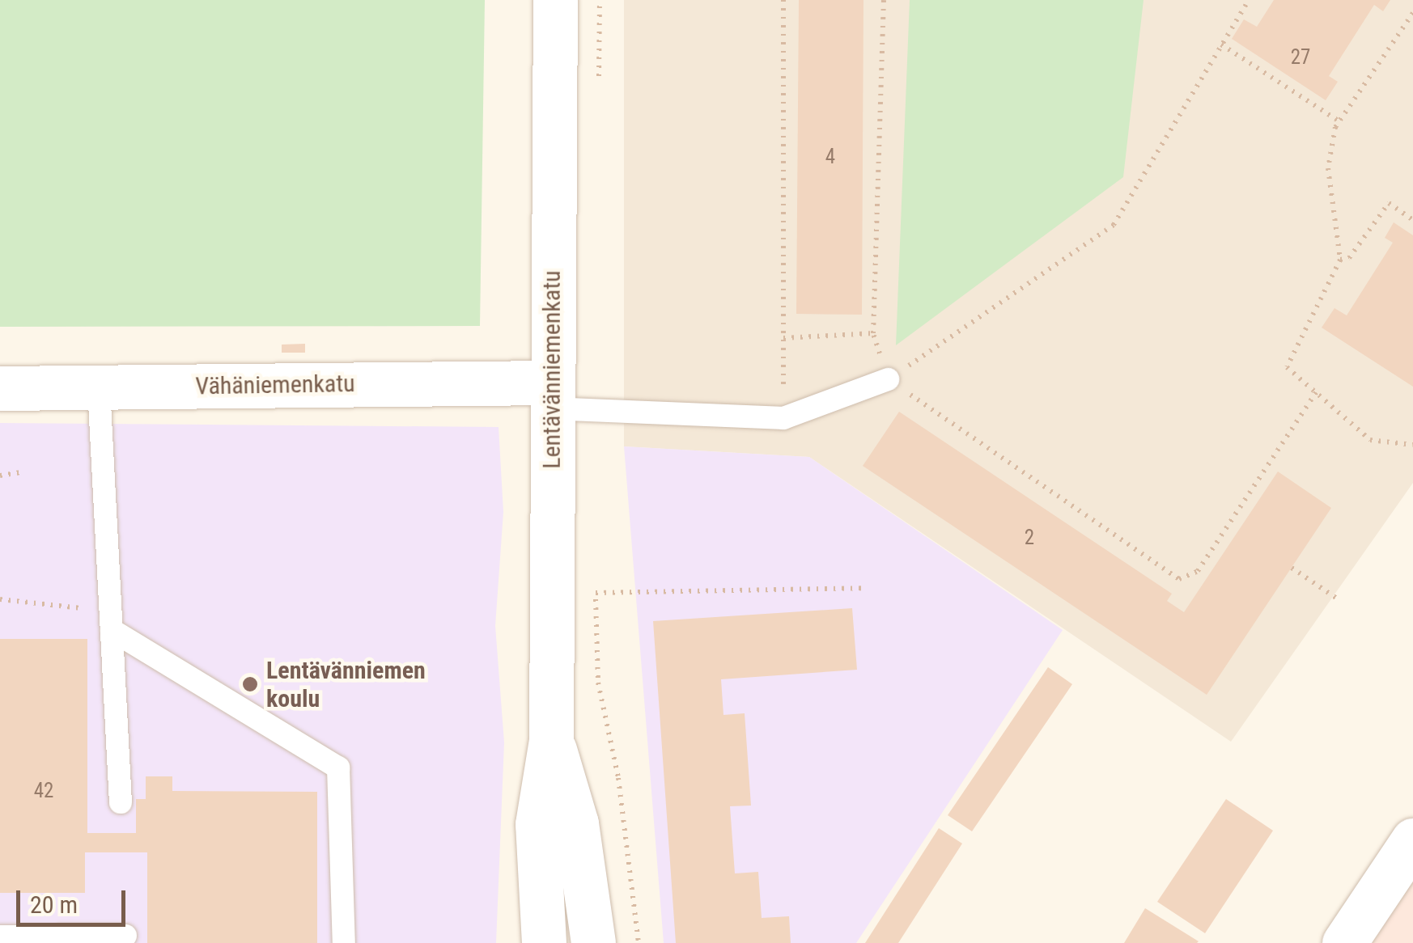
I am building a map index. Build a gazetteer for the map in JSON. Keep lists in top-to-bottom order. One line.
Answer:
{"streets":{"street":["Lentävänniemenkatu","Vähäniemenkatu"]},"crossings":[["Lentävänniemenkatu","Vähäniemenkatu"]],"places":["Lentävänniemen koulu"],"house_numbers":["27","4","2","42"],"scale_bar":"20 m"}
